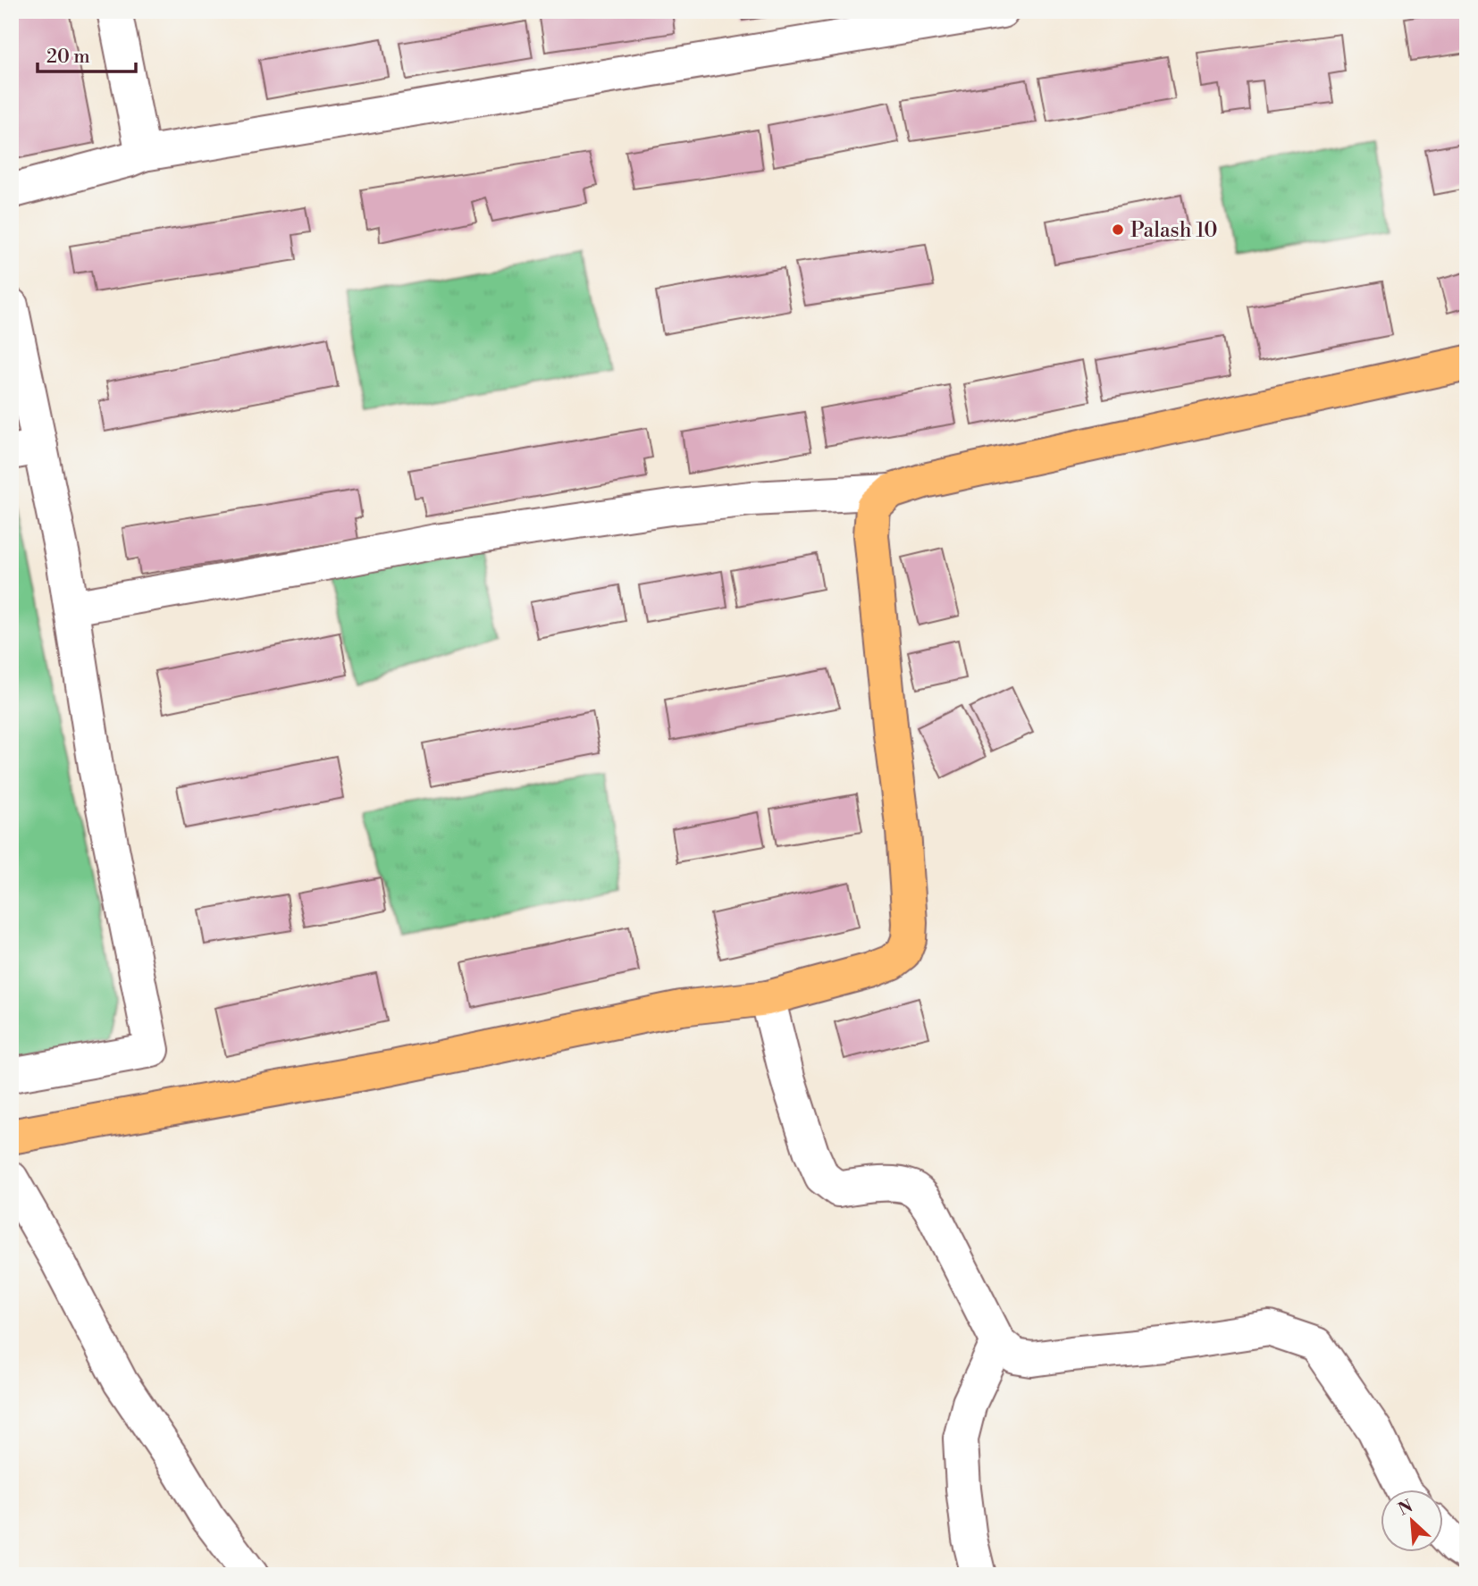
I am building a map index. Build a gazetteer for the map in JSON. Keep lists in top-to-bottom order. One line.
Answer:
{"places":["Palash 10"],"scale_bar":"20 m","north":"top left"}
